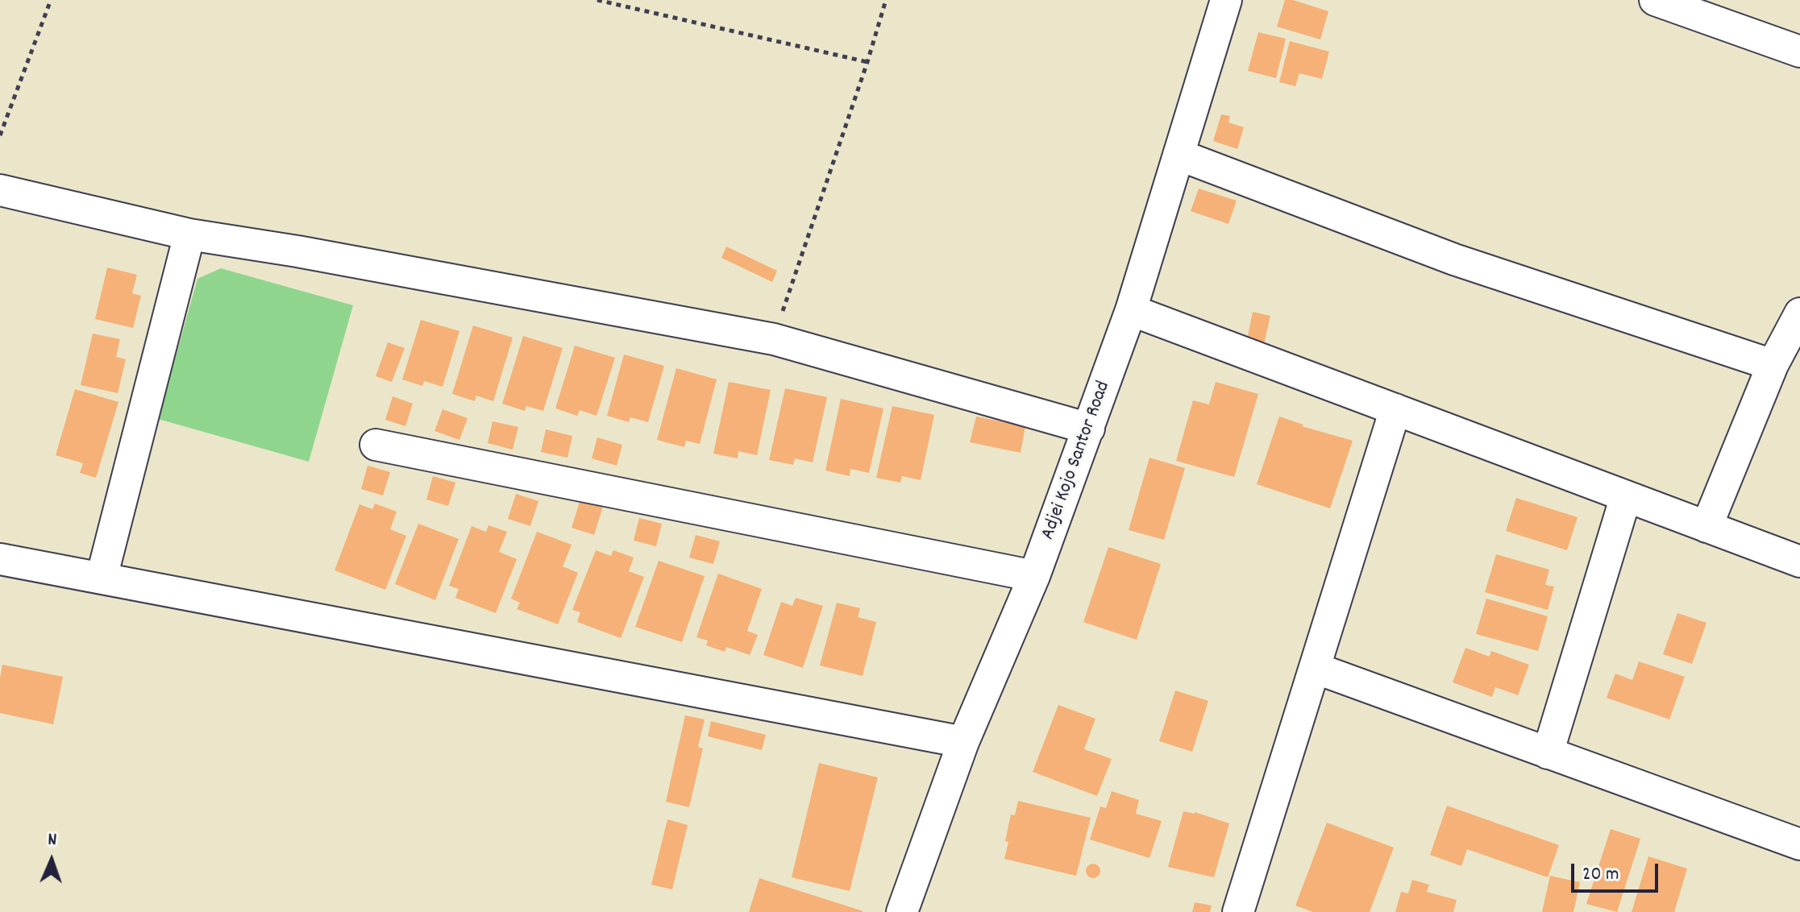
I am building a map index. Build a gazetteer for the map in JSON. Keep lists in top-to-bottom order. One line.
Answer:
{"streets":{"street":["Adjei Kojo Santor Road"]},"scale_bar":"20 m","north":"top"}
